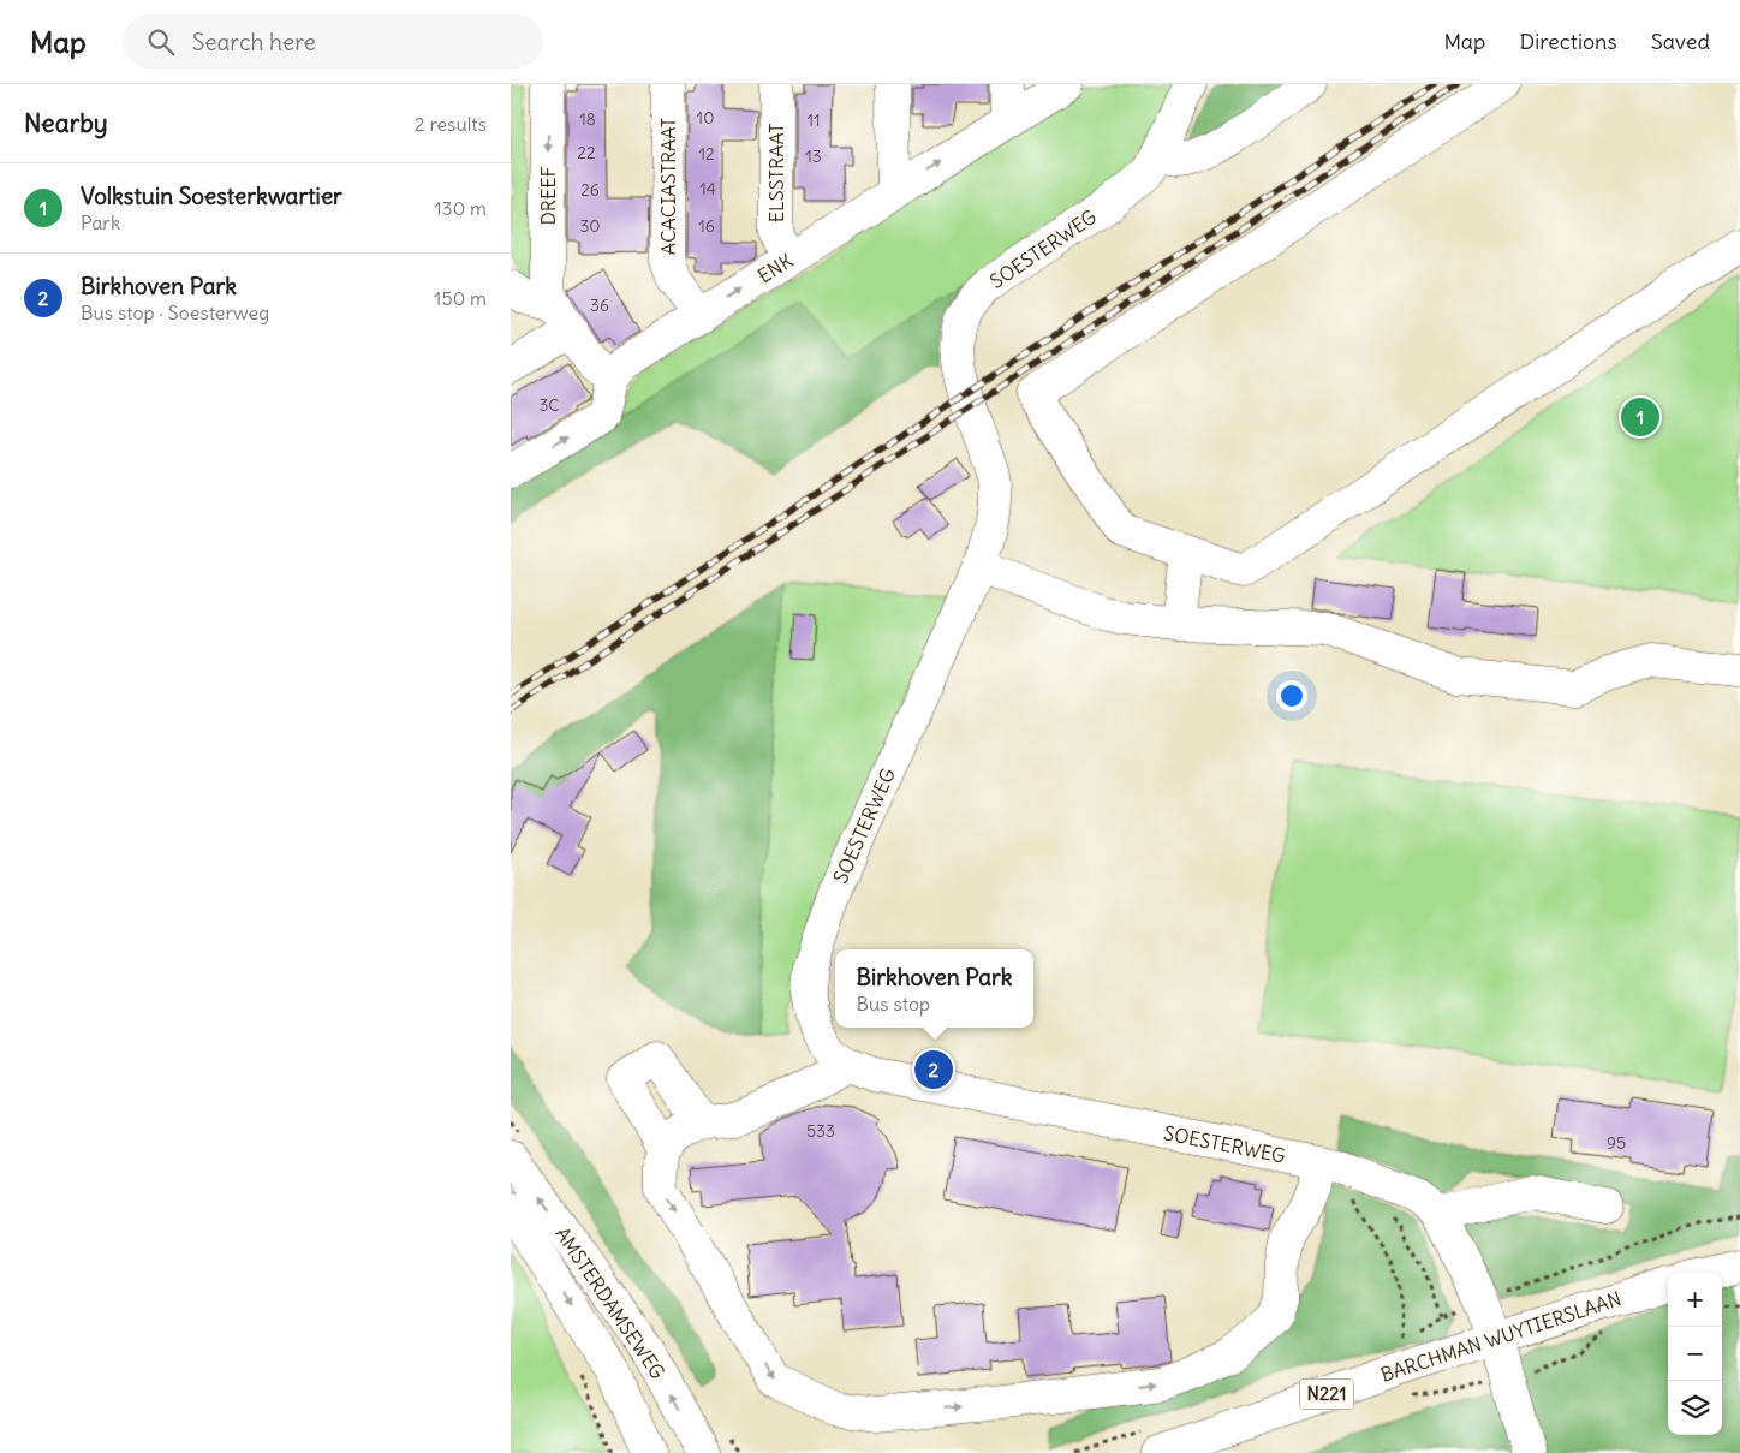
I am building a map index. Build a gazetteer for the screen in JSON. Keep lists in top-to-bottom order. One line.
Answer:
{"streets":{"street":["ELSSTRAAT","ACACIASTRAAT","DREEF","SOESTERWEG","ENK","AMSTERDAMSEWEG","BARCHMAN WUYTIERSLAAN","N221"]},"crossings":[["ELSSTRAAT","ENK"],["ACACIASTRAAT","ENK"],["DREEF","ENK"],["SOESTERWEG","BARCHMAN WUYTIERSLAAN"]],"one_way":["DREEF","ENK"],"house_numbers":["10","18","11","22","12","13","14","26","30","16","36","3C","533","95"],"page":{"header":"Map","search":"Search here","nav":["Map","Directions","Saved"],"heading":["Nearby","2 results"],"list":[{"mark":"1","name":"Volkstuin Soesterkwartier","note":"Park","value":"130 m"},{"mark":"2","name":"Birkhoven Park","note":"Bus stop · Soesterweg","value":"150 m"}],"pins":["1","2"],"popup":["Birkhoven Park","Bus stop"],"map_buttons":["+","−"]}}
